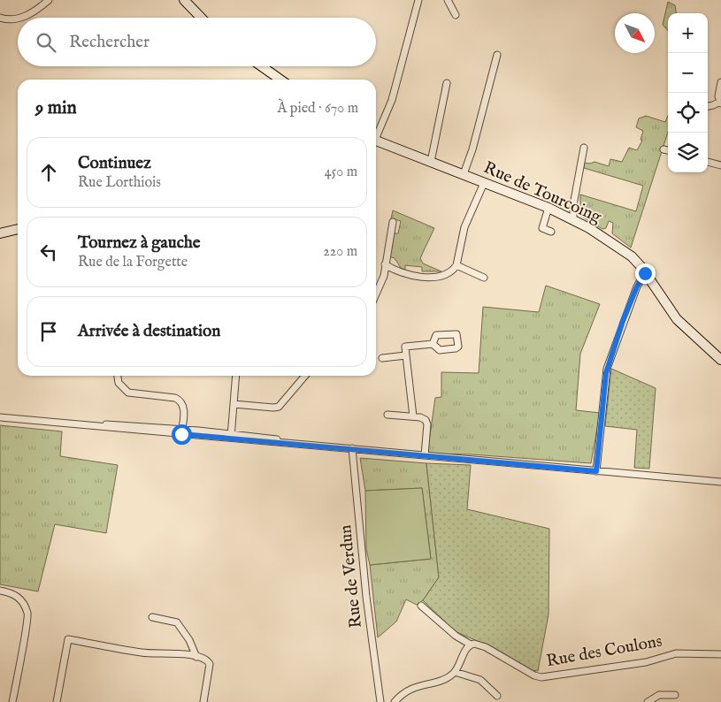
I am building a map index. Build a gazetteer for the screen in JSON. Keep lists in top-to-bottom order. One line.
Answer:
{"streets":{"main road":["Rue de Tourcoing"],"street":["Rue de Verdun","Rue des Coulons"]},"north":"bottom right","page":{"map_buttons":["+","−"],"search":"Rechercher","heading":["9 min","À pied · 670 m"],"list":[["Continuez","Rue Lorthiois","450 m"],["Tournez à gauche","Rue de la Forgette","220 m"],"Arrivée à destination"]}}
